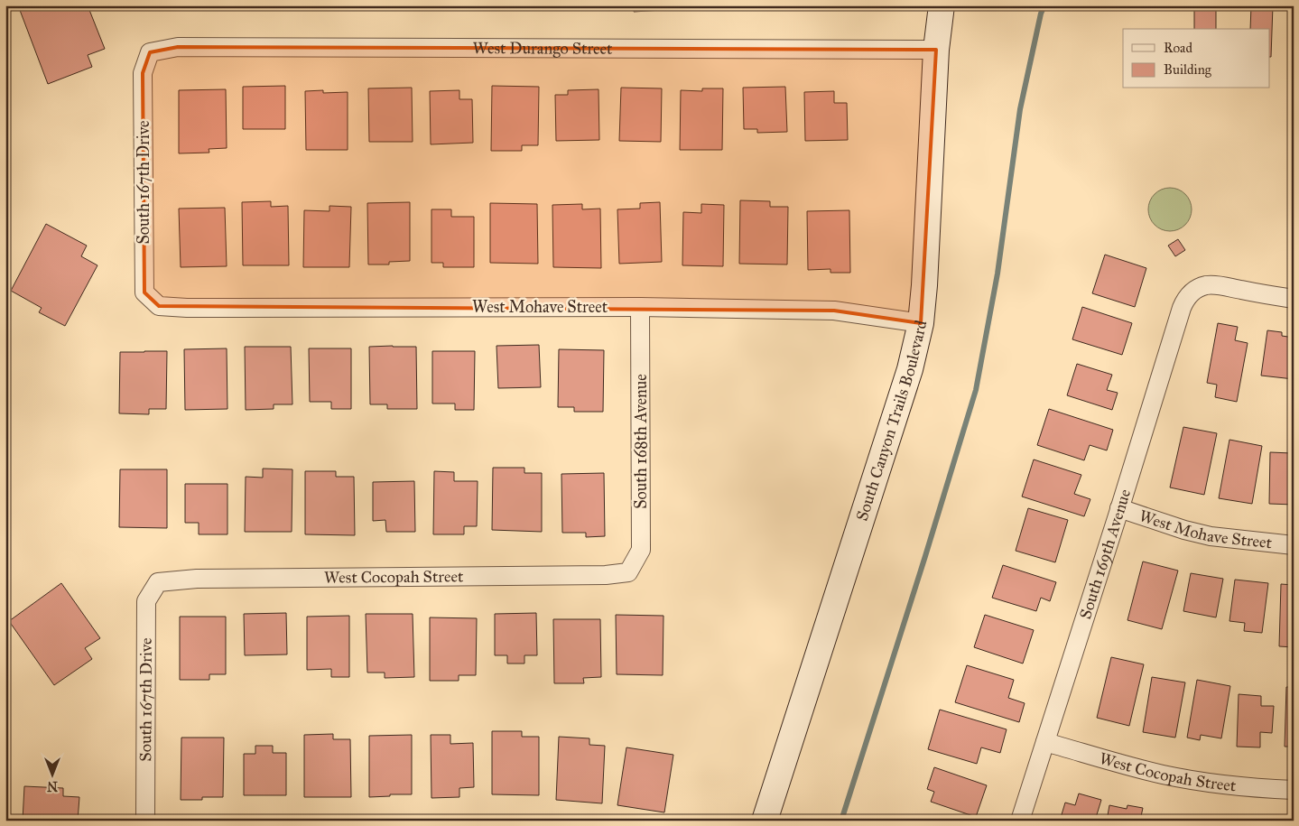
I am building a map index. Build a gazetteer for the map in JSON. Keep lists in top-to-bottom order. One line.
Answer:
{"streets":{"street":["West Durango Street","South 167th Drive","West Mohave Street","South Canyon Trails Boulevard","South 168th Avenue","South 169th Avenue","West Cocopah Street"]},"crossings":[["West Durango Street","South 167th Drive"],["West Durango Street","South Canyon Trails Boulevard"],["South 167th Drive","West Mohave Street"],["South 167th Drive","West Cocopah Street"],["West Mohave Street","South Canyon Trails Boulevard"],["West Mohave Street","South 168th Avenue"],["West Mohave Street","South 169th Avenue"],["South 168th Avenue","West Cocopah Street"],["South 169th Avenue","West Cocopah Street"]],"legend":["Road","Building"],"north":"bottom"}
